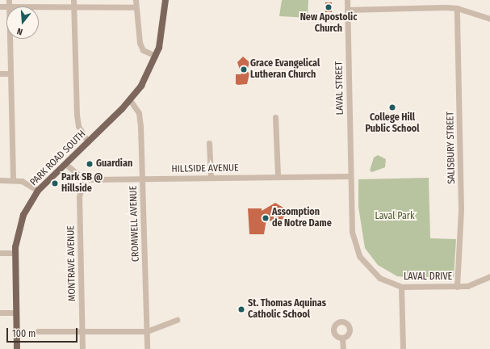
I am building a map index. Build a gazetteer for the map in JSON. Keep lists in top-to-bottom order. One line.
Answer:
{"streets":{"main road":["PARK ROAD SOUTH"],"street":["LAVAL STREET","SALISBURY STREET","HILLSIDE AVENUE","CROMWELL AVENUE","MONTRAVE AVENUE","LAVAL DRIVE"]},"crossings":[["LAVAL STREET","HILLSIDE AVENUE"],["LAVAL STREET","LAVAL DRIVE"],["SALISBURY STREET","LAVAL DRIVE"],["PARK ROAD SOUTH","CROMWELL AVENUE"],["HILLSIDE AVENUE","CROMWELL AVENUE"],["HILLSIDE AVENUE","MONTRAVE AVENUE"],["HILLSIDE AVENUE","LAVAL DRIVE"]],"parks":["Laval Park"],"places":["New Apostolic Church","Grace Evangelical Lutheran Church","College Hill Public School","Guardian","Park SB @ Hillside","Assomption de Notre Dame","St. Thomas Aquinas Catholic School"],"scale_bar":"100 m","north":"bottom"}
